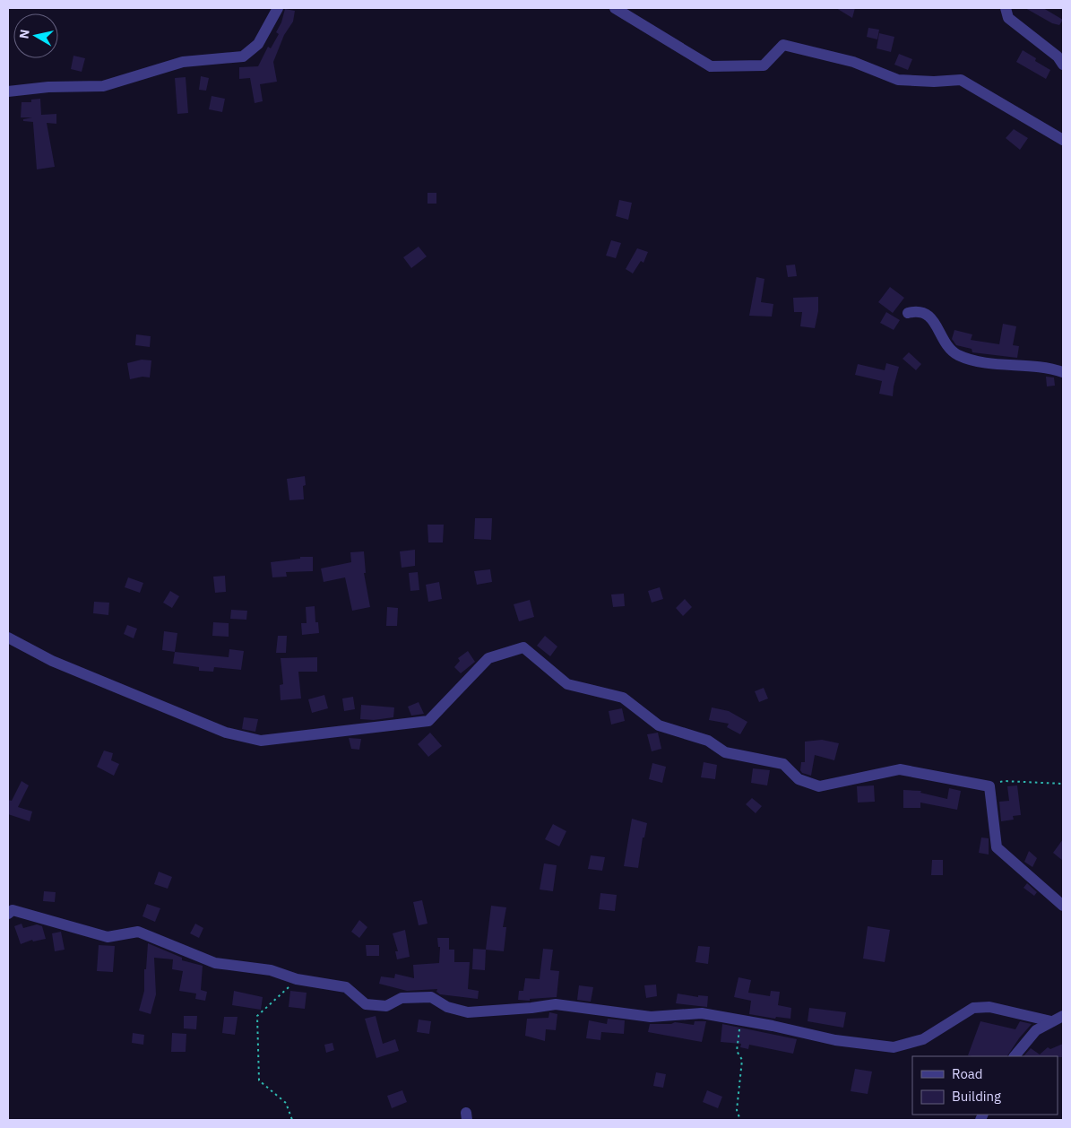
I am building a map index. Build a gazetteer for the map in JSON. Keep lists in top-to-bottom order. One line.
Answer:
{"legend":["Road","Building"],"north":"left"}
